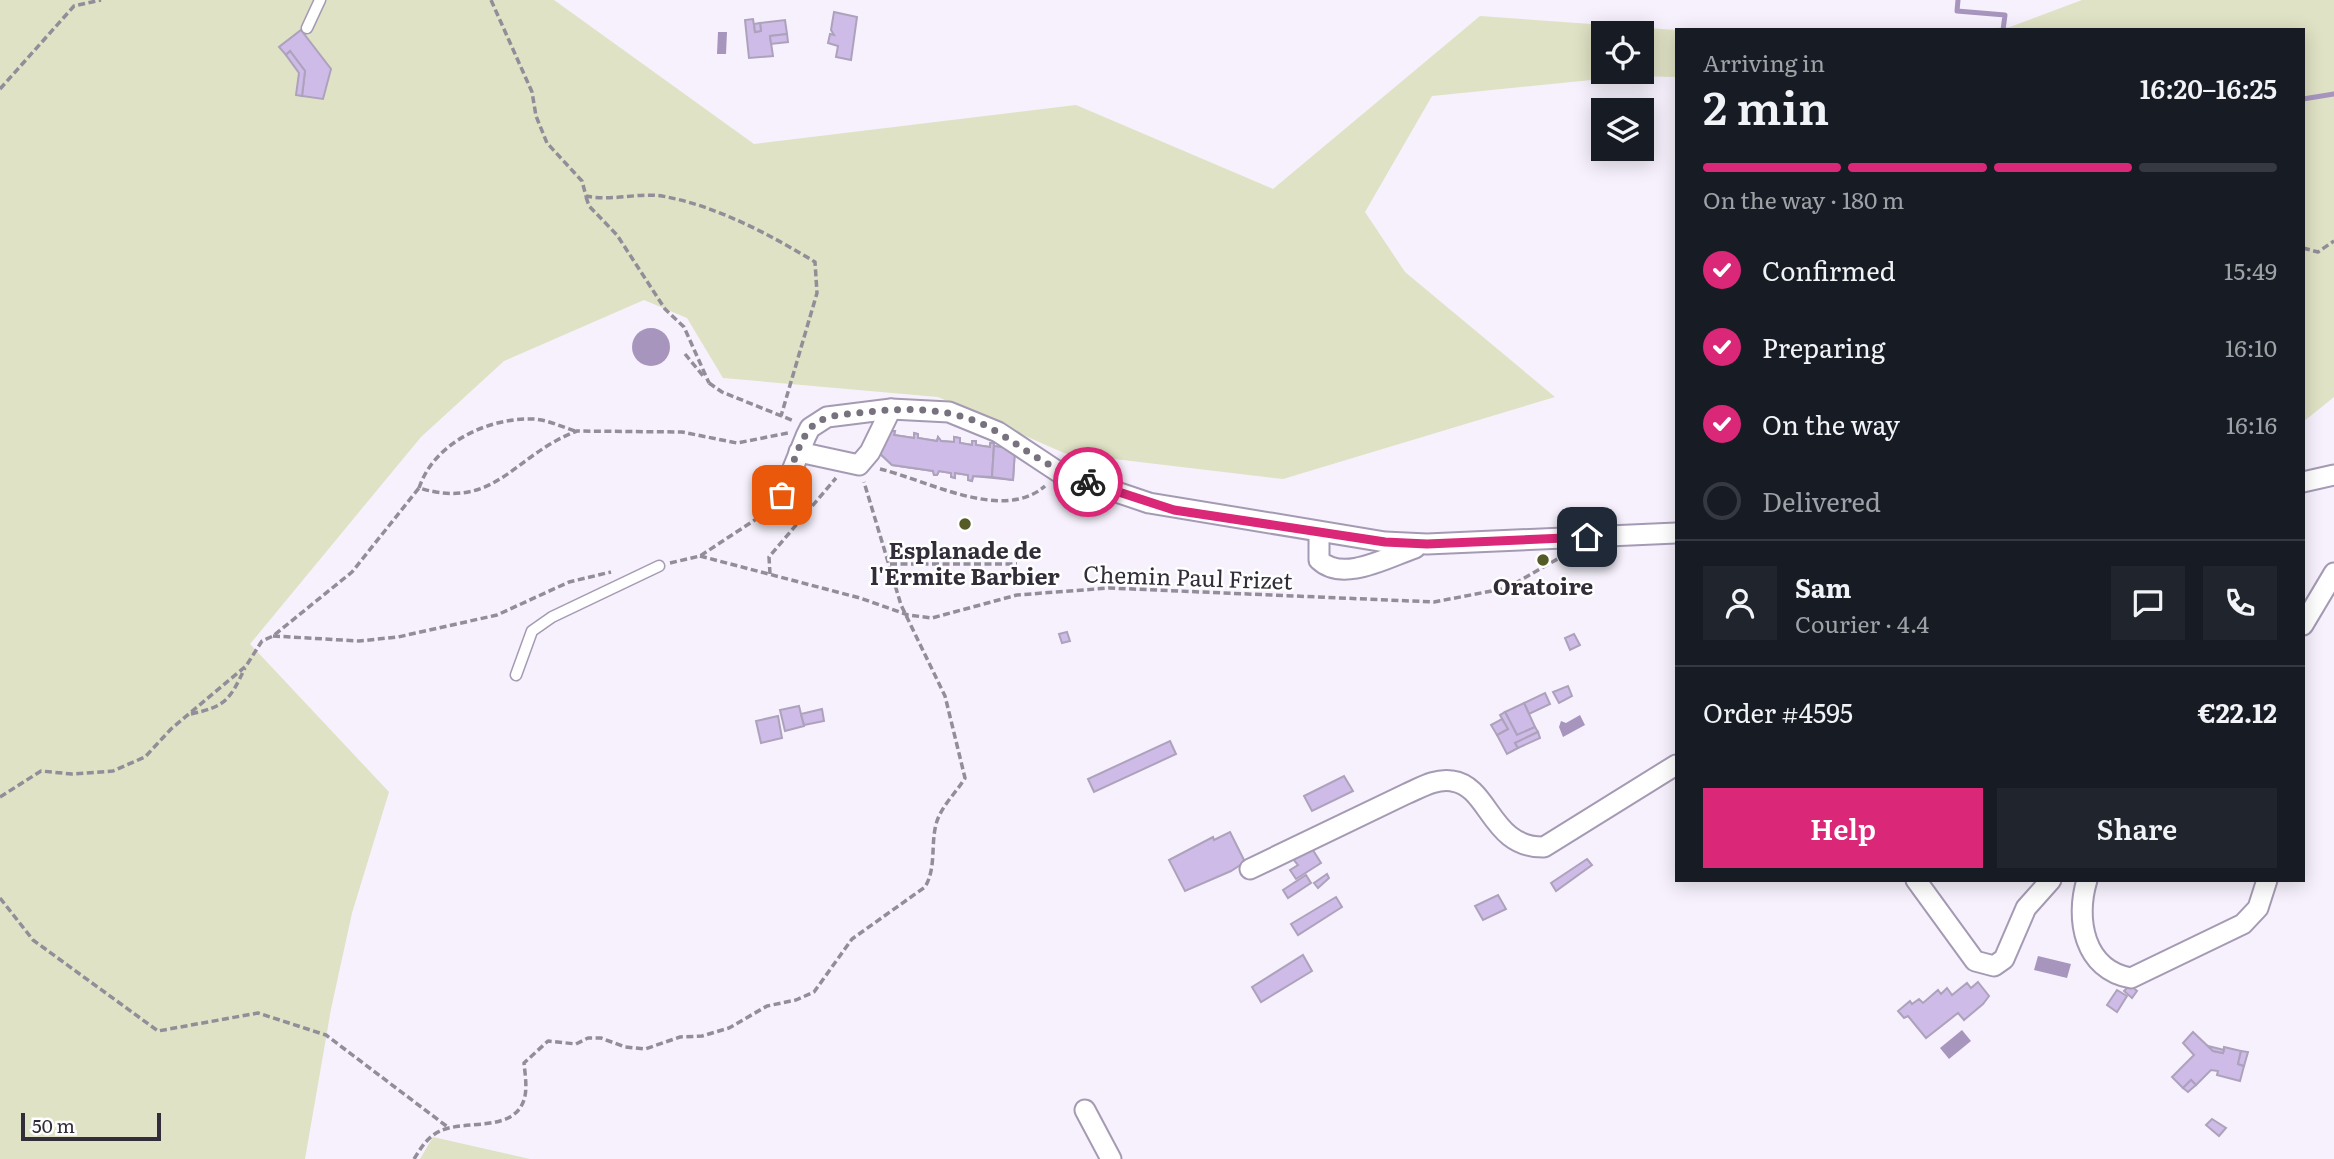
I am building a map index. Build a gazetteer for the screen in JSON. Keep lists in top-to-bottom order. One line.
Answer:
{"streets":{"path":["Chemin Paul Frizet"]},"places":["Esplanade de l'Ermite Barbier","Oratoire"],"scale_bar":"50 m","page":{"heading":["2 min","Arriving in","16:20–16:25"],"panel":["Sam","Courier · 4.4","Order #4595","€22.12"],"bar":"On the way · 180 m","list":[["Confirmed","15:49"],["Preparing","16:10"],["On the way","16:16"],"Delivered"],"buttons":["Help","Share"],"scale":"50 m"}}
